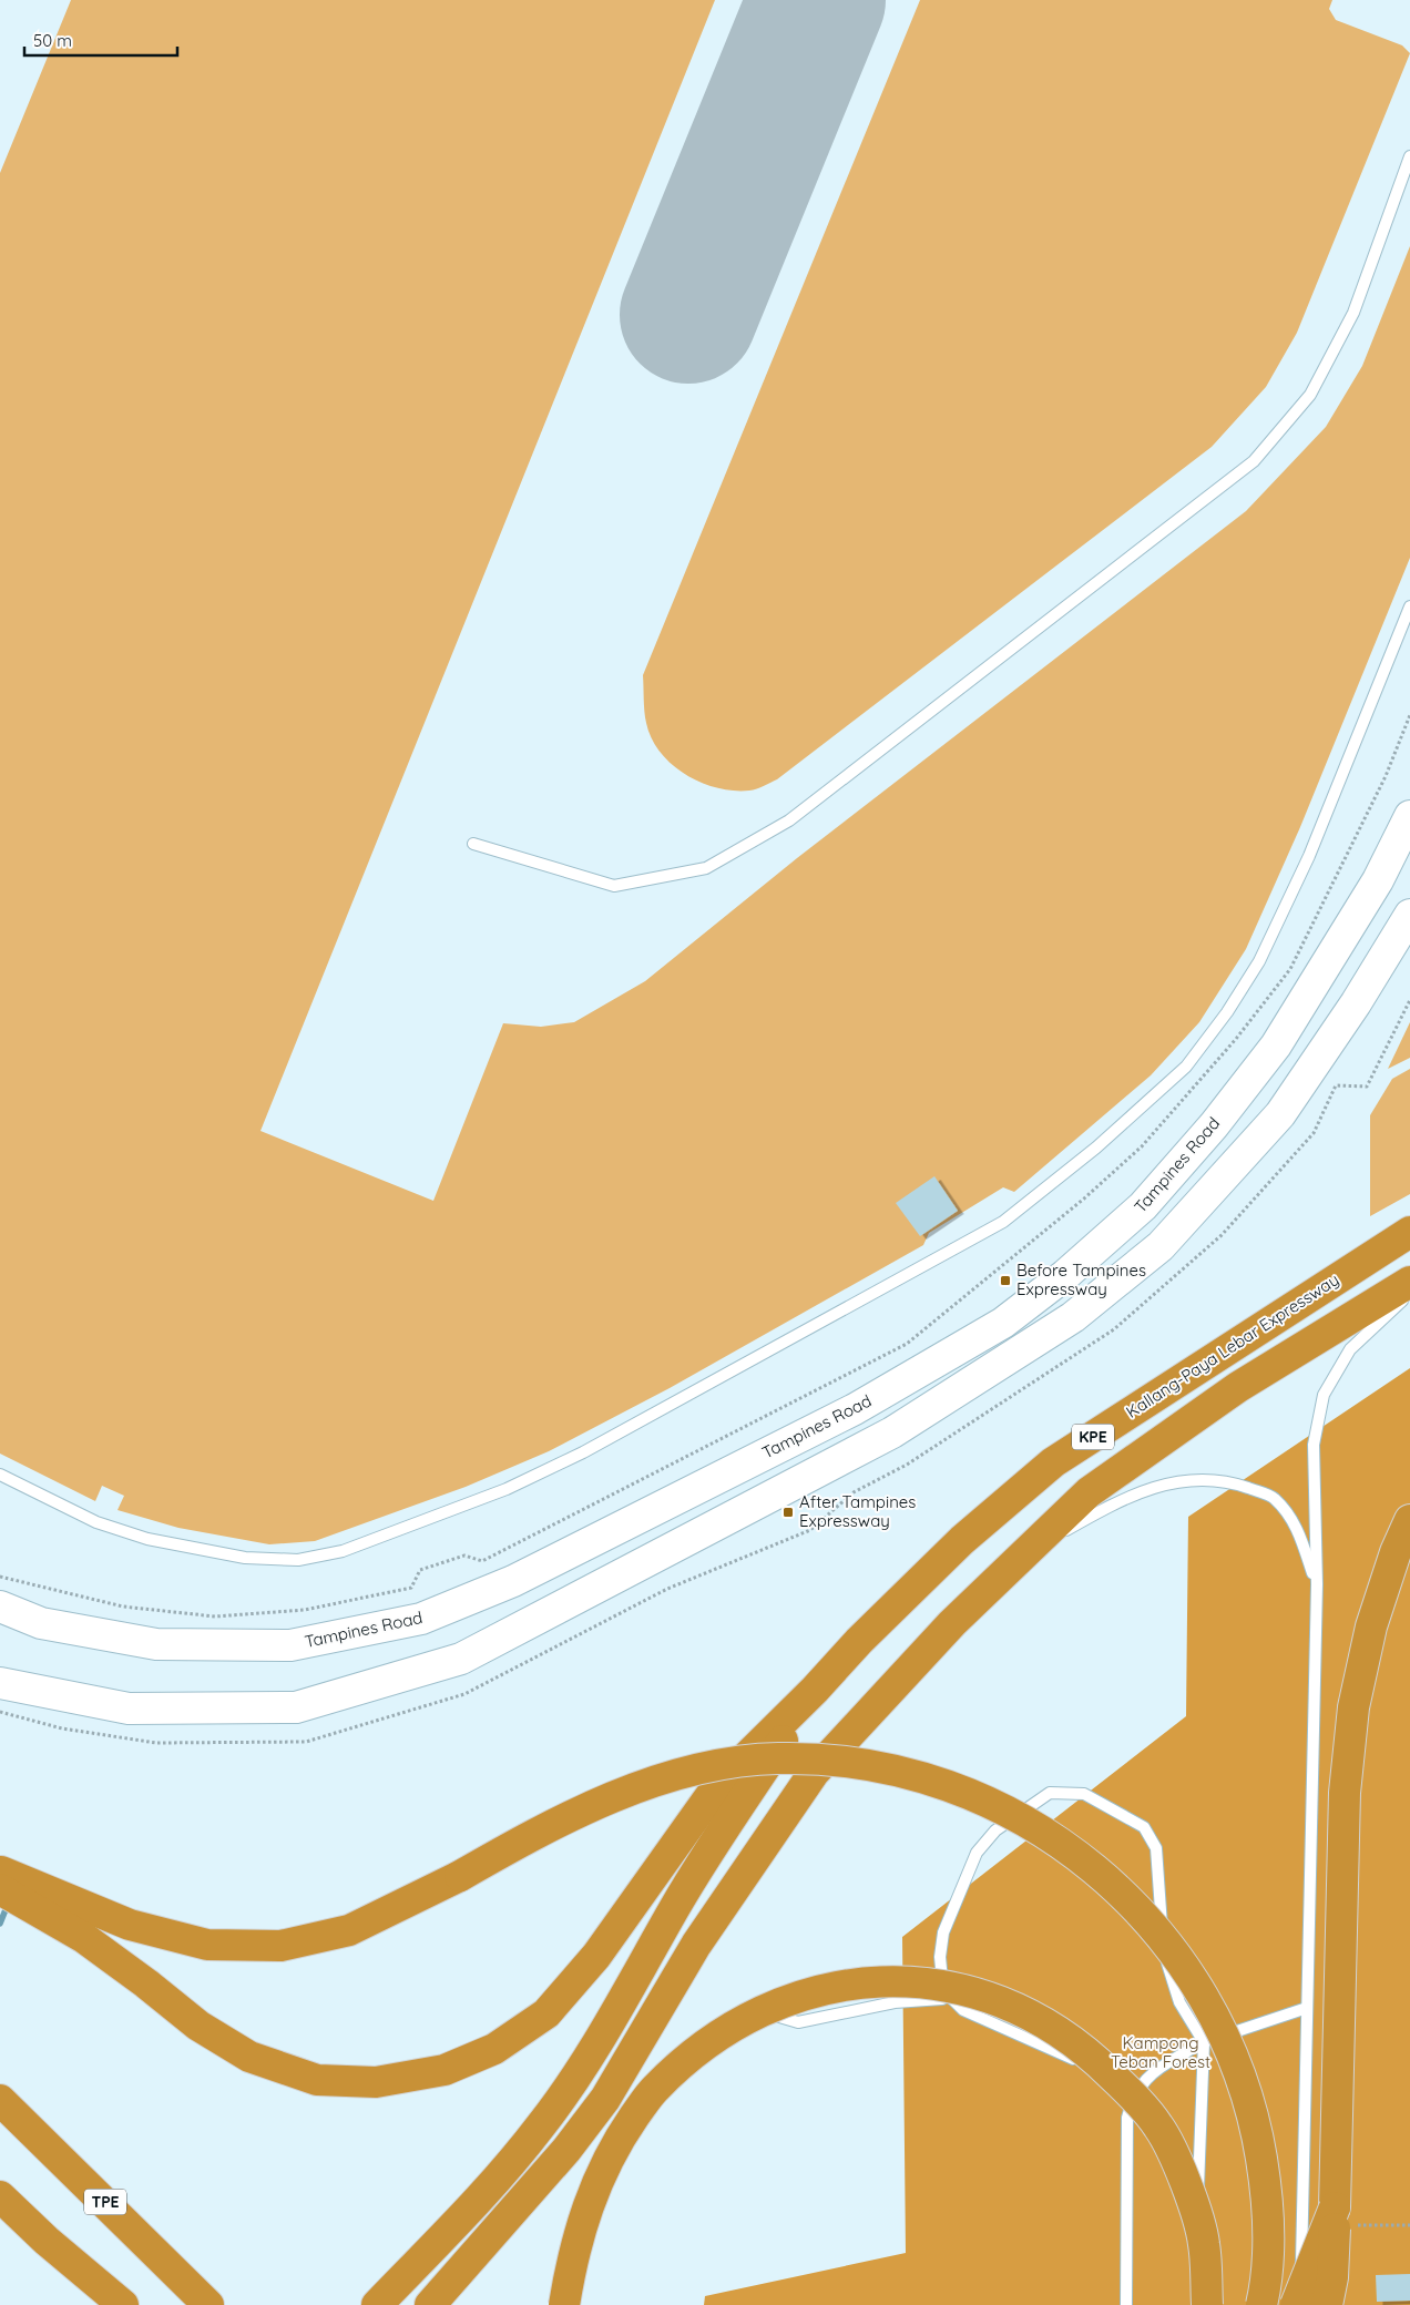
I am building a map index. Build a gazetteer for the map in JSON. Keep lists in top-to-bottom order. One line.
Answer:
{"streets":{"highway":["Kallang-Paya Lebar Expressway","KPE","TPE"],"main road":["Tampines Road"]},"parks":["Kampong Teban Forest"],"places":{"transit":["Before Tampines Expressway","After Tampines Expressway"]},"scale_bar":"50 m"}
